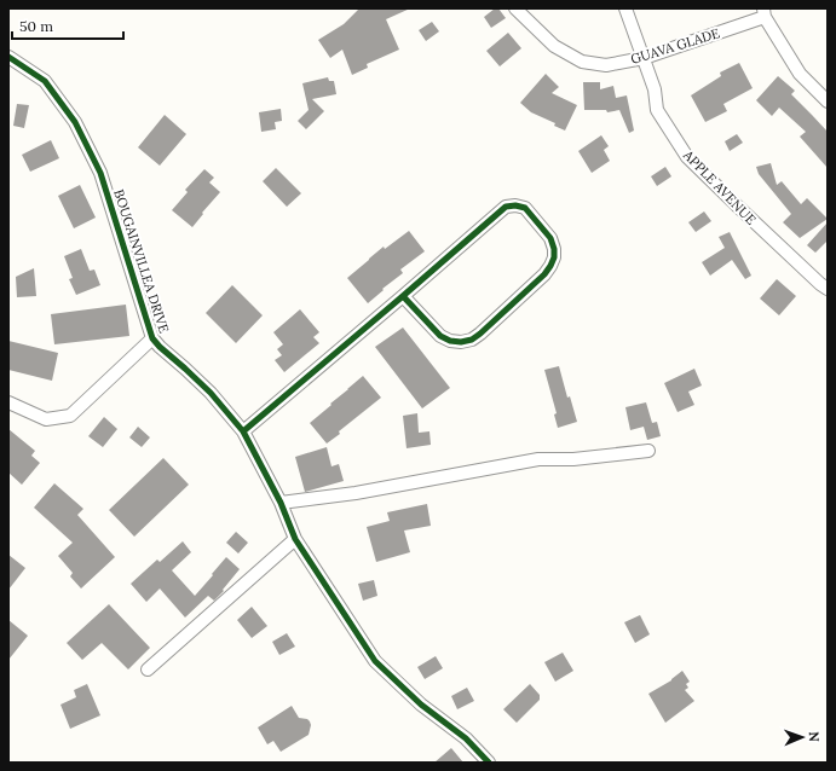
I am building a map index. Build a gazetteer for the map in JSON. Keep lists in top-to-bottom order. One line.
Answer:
{"streets":{"street":["GUAVA GLADE","APPLE AVENUE","BOUGAINVILLEA DRIVE"]},"crossings":[["GUAVA GLADE","APPLE AVENUE"]],"scale_bar":"50 m","north":"right"}
